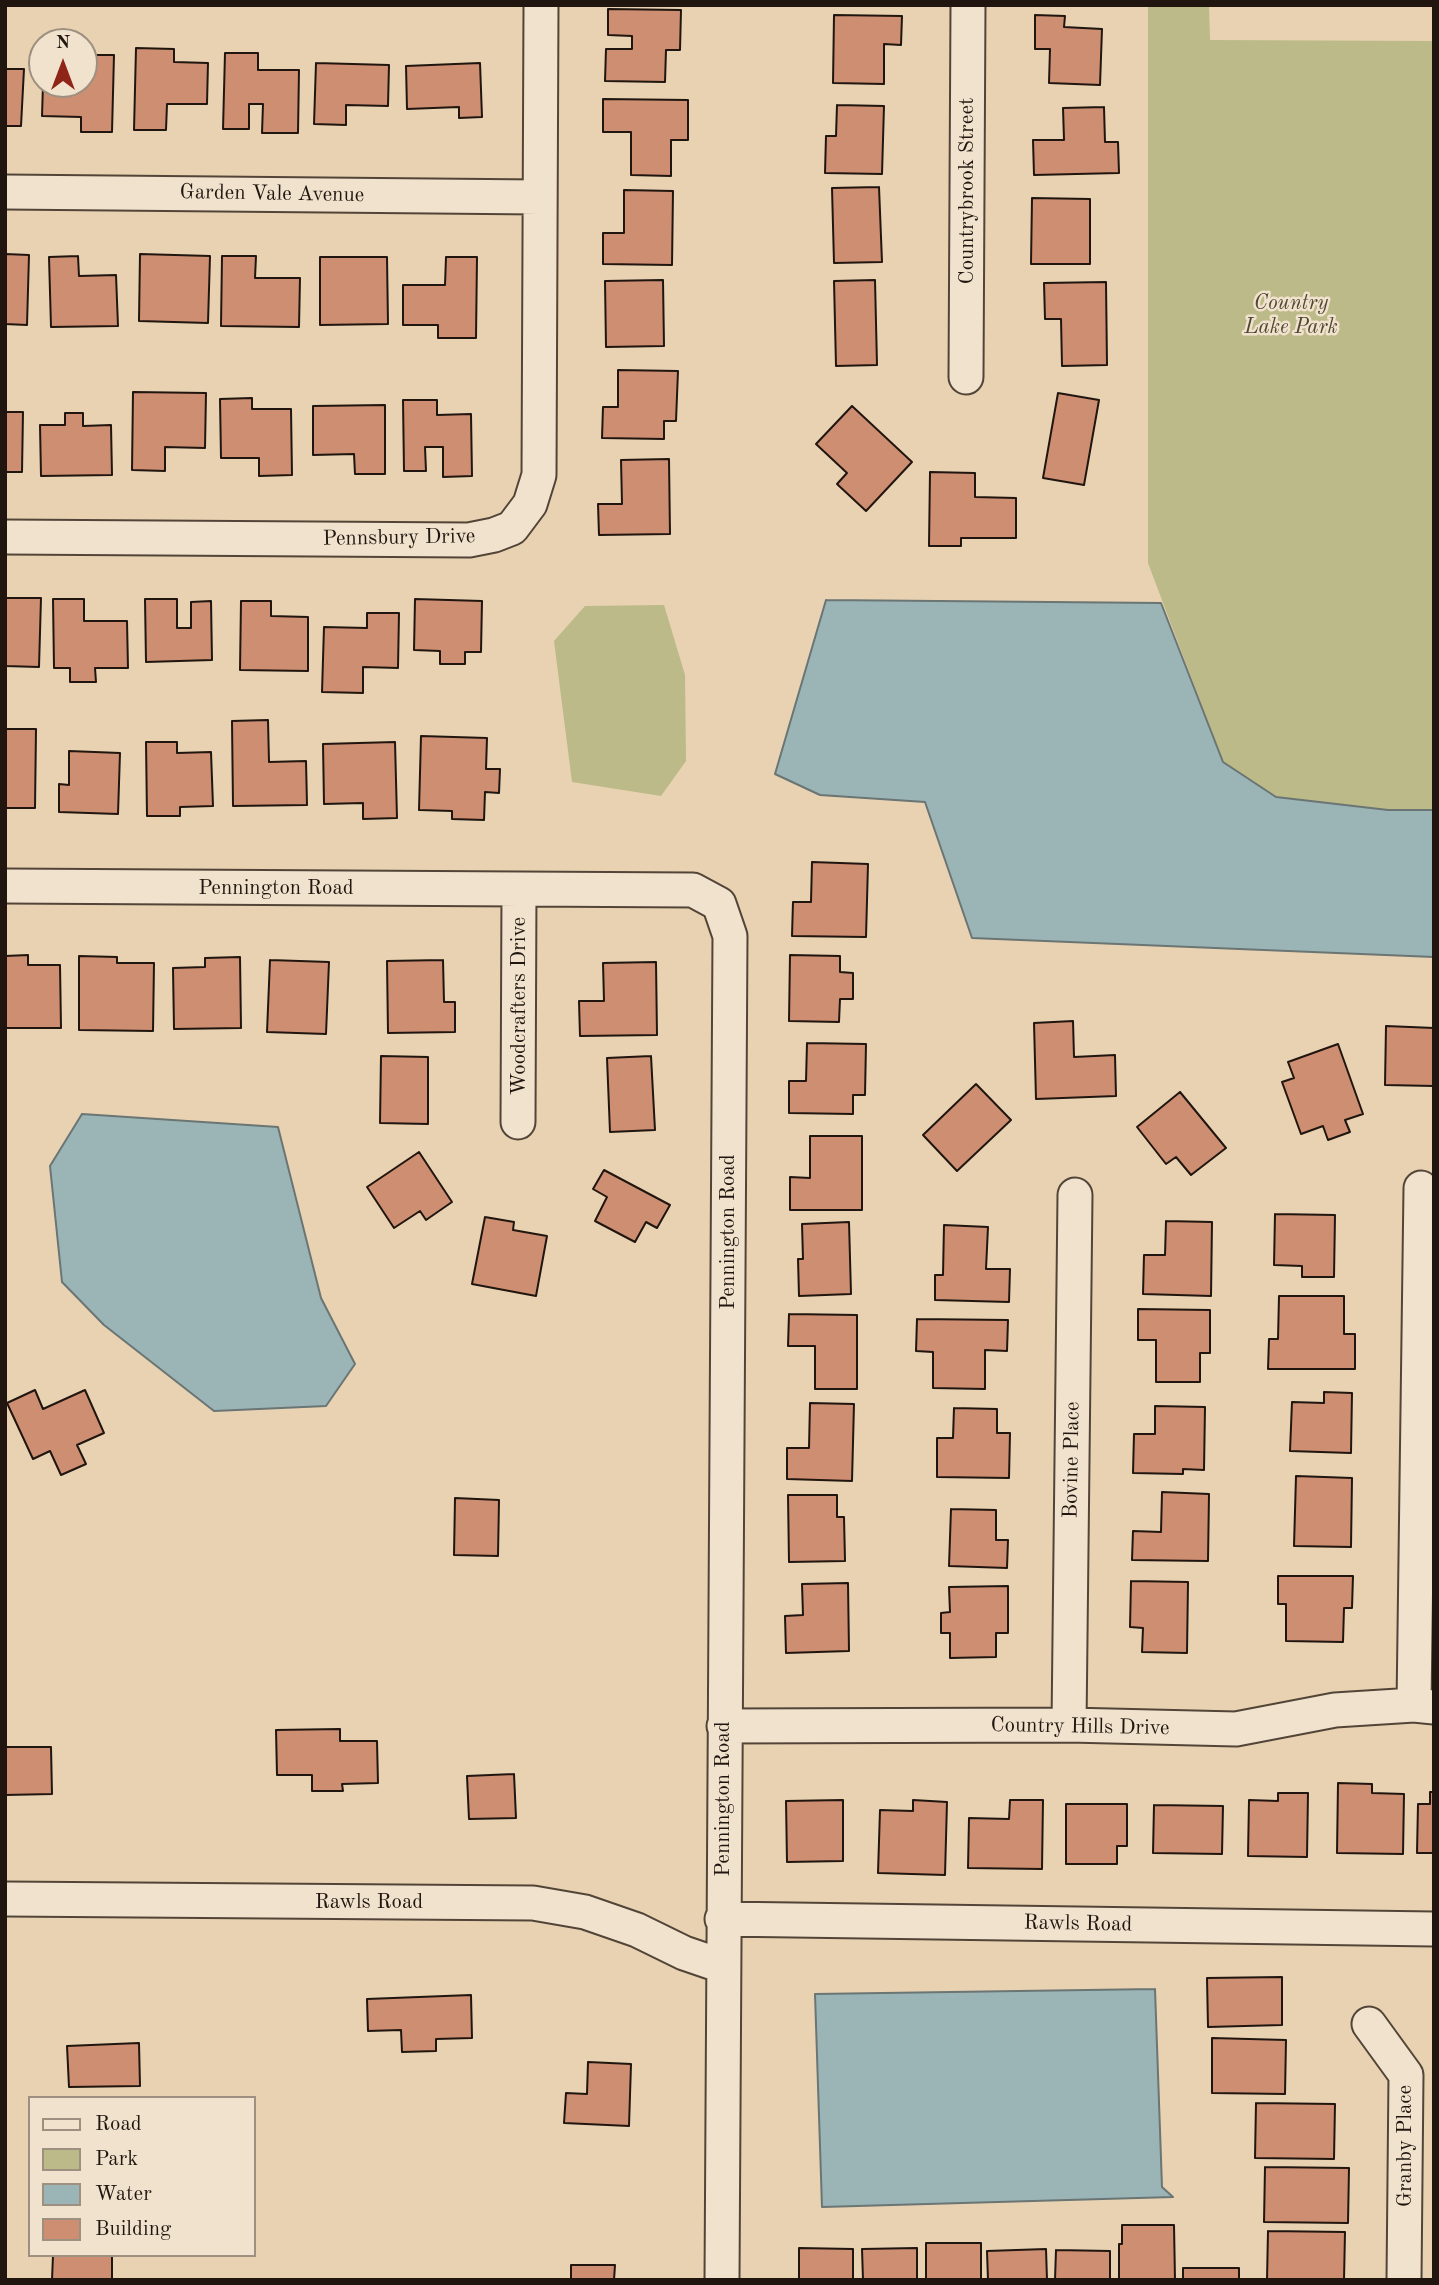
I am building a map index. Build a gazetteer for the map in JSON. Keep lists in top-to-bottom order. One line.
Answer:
{"streets":{"street":["Countrybrook Street","Garden Vale Avenue","Pennsbury Drive","Pennington Road","Woodcrafters Drive","Bovine Place","Country Hills Drive","Rawls Road","Granby Place"]},"crossings":[["Garden Vale Avenue","Pennsbury Drive"],["Pennington Road","Woodcrafters Drive"],["Pennington Road","Country Hills Drive"],["Pennington Road","Rawls Road"],["Bovine Place","Country Hills Drive"]],"parks":["Country Lake Park"],"legend":["Road","Park","Water","Building"],"north":"top"}
